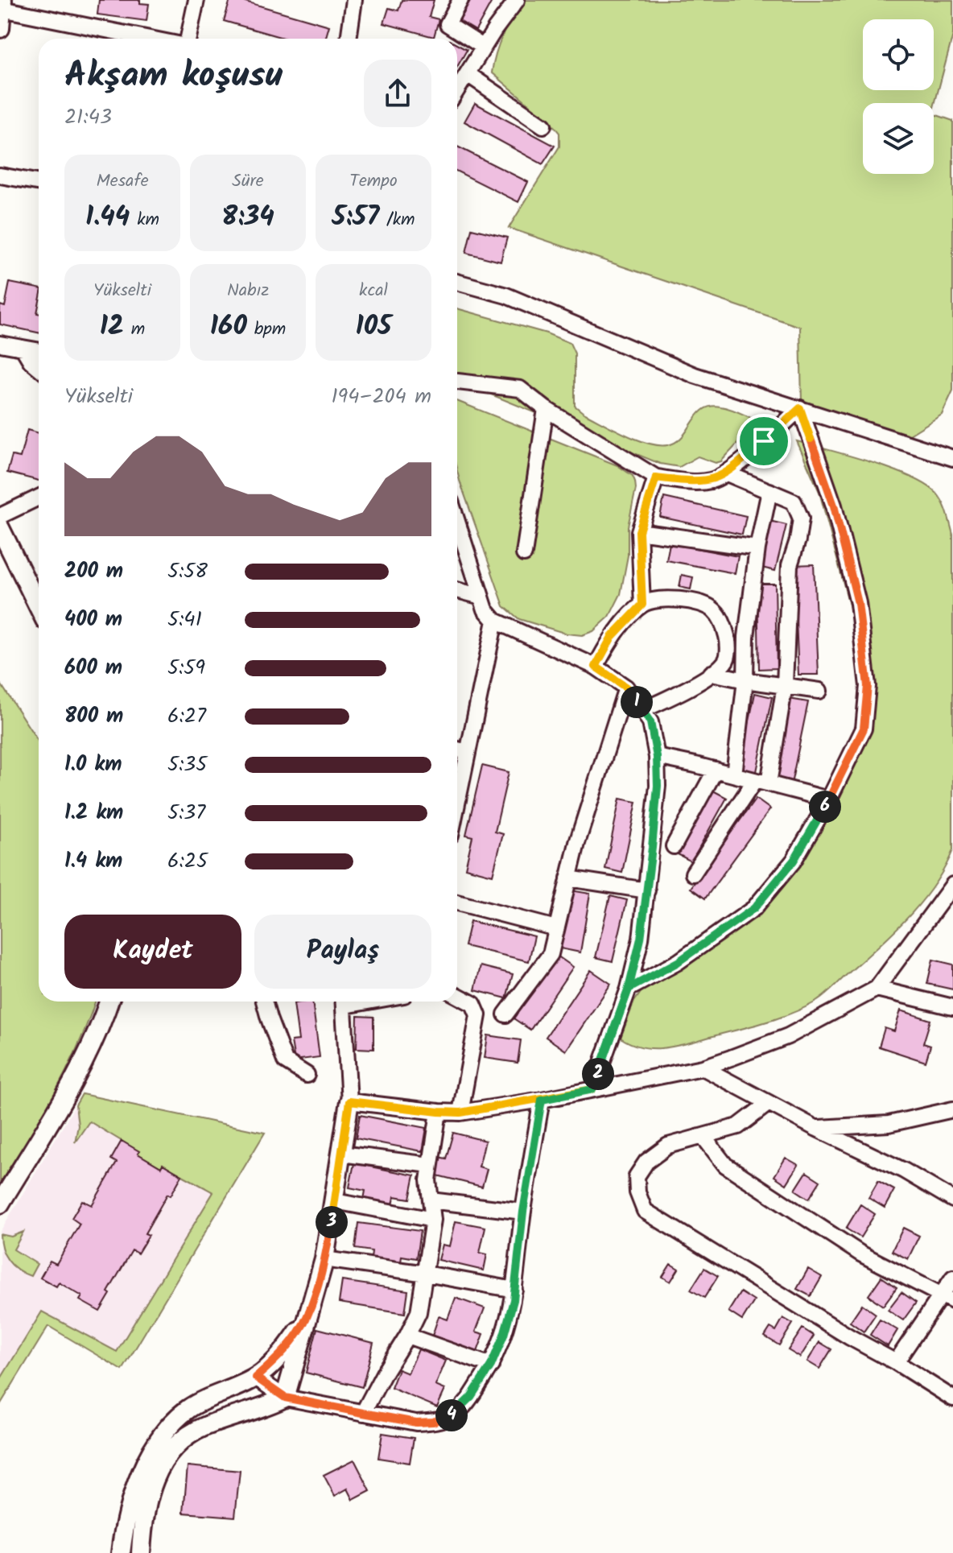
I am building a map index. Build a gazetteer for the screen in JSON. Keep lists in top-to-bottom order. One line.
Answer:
{"page":{"heading":["Akşam koşusu","21:43"],"stats":[["Mesafe","1.44 km"],["Süre","8:34"],["Tempo","5:57 /km"],["Yükselti","12 m"],["Nabız","160 bpm"],["kcal","105"]],"chart":["Yükselti","194–204 m"],"list":[{"name":"200 m","note":"5:58"},{"name":"400 m","note":"5:41"},{"name":"600 m","note":"5:59"},{"name":"800 m","note":"6:27"},{"name":"1.0 km","note":"5:35"},{"name":"1.2 km","note":"5:37"},{"name":"1.4 km","note":"6:25"}],"pins":["1","6","2","3","4"],"buttons":["Kaydet","Paylaş"]}}
